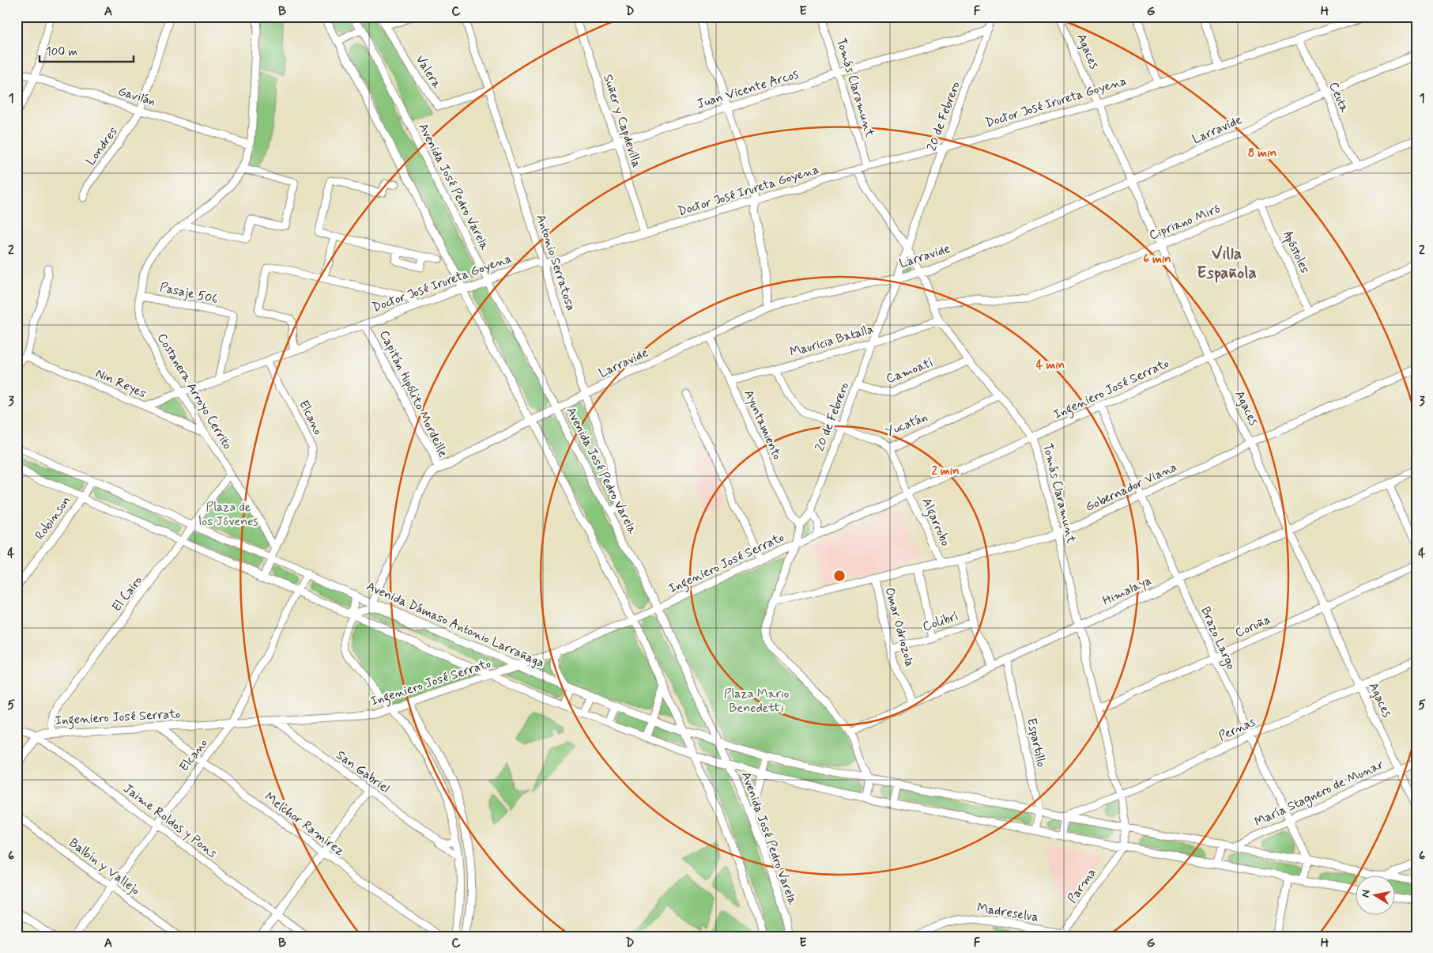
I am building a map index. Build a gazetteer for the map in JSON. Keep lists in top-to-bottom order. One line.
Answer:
{"streets":{"street":["Agaces","Valera","Tomás Claramunt","Juan Vicente Arcos","Gavilán","Ceuta","Doctor José Irureta Goyena","20 de Febrero","Suñer y Capdevilla","Larravide","Londres","Avenida José Pedro Varela","Cipriano Miró","Apóstoles","Antonio Serratosa","Pasaje 506","Mauricia Batalla","Camoatí","Nin Reyes","Ingeniero José Serrato","Costanera Arroyo Cerrito","Capitán Hipólito Mordeille","Elcano","Ayuntamiento","Yucatán","Gobernador Viana","Robinson","Algarrobo","Himalaya","El Cairo","Colibrí","Avenida Dámaso Antonio Larrañaga","Coruña","Omar Odriozola","Brazo Largo","Pernas","Espartillo","San Gabriel","María Stagnero de Munar","Jaime Roldos y Pons","Melchor Ramírez","Balbín y Vallejo","Parma","Madreselva"]},"crossings":[["Agaces","Doctor José Irureta Goyena"],["Agaces","Larravide"],["Agaces","Cipriano Miró"],["Agaces","Ingeniero José Serrato"],["Agaces","Gobernador Viana"],["Agaces","Himalaya"],["Agaces","Coruña"],["Agaces","Pernas"],["Agaces","María Stagnero de Munar"],["Valera","Antonio Serratosa"],["Tomás Claramunt","Juan Vicente Arcos"],["Tomás Claramunt","Doctor José Irureta Goyena"],["Tomás Claramunt","20 de Febrero"],["Tomás Claramunt","Larravide"],["Tomás Claramunt","Cipriano Miró"],["Tomás Claramunt","Mauricia Batalla"],["Tomás Claramunt","Camoatí"],["Tomás Claramunt","Ingeniero José Serrato"],["Tomás Claramunt","Yucatán"],["Tomás Claramunt","Gobernador Viana"],["Tomás Claramunt","Himalaya"],["Tomás Claramunt","Avenida Dámaso Antonio Larrañaga"],["Tomás Claramunt","Coruña"],["Tomás Claramunt","Pernas"],["Tomás Claramunt","Parma"],["Juan Vicente Arcos","20 de Febrero"],["Juan Vicente Arcos","Suñer y Capdevilla"],["Juan Vicente Arcos","Antonio Serratosa"],["Gavilán","Londres"],["Gavilán","Costanera Arroyo Cerrito"],["Ceuta","Doctor José Irureta Goyena"],["Ceuta","Larravide"],["Ceuta","Cipriano Miró"],["Doctor José Irureta Goyena","20 de Febrero"],["Doctor José Irureta Goyena","Suñer y Capdevilla"],["Doctor José Irureta Goyena","Avenida José Pedro Varela"],["Doctor José Irureta Goyena","Antonio Serratosa"],["Doctor José Irureta Goyena","Pasaje 506"],["Doctor José Irureta Goyena","Nin Reyes"],["Doctor José Irureta Goyena","Costanera Arroyo Cerrito"],["Doctor José Irureta Goyena","Capitán Hipólito Mordeille"],["Doctor José Irureta Goyena","Elcano"],["20 de Febrero","Larravide"],["20 de Febrero","Mauricia Batalla"],["20 de Febrero","Camoatí"],["20 de Febrero","Ayuntamiento"],["20 de Febrero","Yucatán"],["Larravide","Avenida José Pedro Varela"],["Larravide","Antonio Serratosa"],["Larravide","Capitán Hipólito Mordeille"],["Larravide","Ayuntamiento"],["Avenida José Pedro Varela","Antonio Serratosa"],["Avenida José Pedro Varela","Ingeniero José Serrato"],["Avenida José Pedro Varela","Avenida Dámaso Antonio Larrañaga"],["Cipriano Miró","Apóstoles"],["Apóstoles","Ingeniero José Serrato"],["Pasaje 506","Costanera Arroyo Cerrito"],["Mauricia Batalla","Ayuntamiento"],["Mauricia Batalla","Yucatán"],["Nin Reyes","Costanera Arroyo Cerrito"],["Ingeniero José Serrato","Elcano"],["Ingeniero José Serrato","Algarrobo"],["Ingeniero José Serrato","El Cairo"],["Ingeniero José Serrato","Avenida Dámaso Antonio Larrañaga"],["Ingeniero José Serrato","Brazo Largo"],["Ingeniero José Serrato","San Gabriel"],["Ingeniero José Serrato","Jaime Roldos y Pons"],["Ingeniero José Serrato","Melchor Ramírez"],["Costanera Arroyo Cerrito","Elcano"],["Costanera Arroyo Cerrito","El Cairo"],["Capitán Hipólito Mordeille","Avenida Dámaso Antonio Larrañaga"],["Elcano","Avenida Dámaso Antonio Larrañaga"],["Elcano","Jaime Roldos y Pons"],["Elcano","Melchor Ramírez"],["Elcano","Balbín y Vallejo"],["Yucatán","Algarrobo"],["Gobernador Viana","Algarrobo"],["Gobernador Viana","Omar Odriozola"],["Gobernador Viana","Brazo Largo"],["Robinson","Avenida Dámaso Antonio Larrañaga"],["Himalaya","Omar Odriozola"],["Himalaya","Brazo Largo"],["Himalaya","Espartillo"],["El Cairo","Avenida Dámaso Antonio Larrañaga"],["Colibrí","Omar Odriozola"],["Avenida Dámaso Antonio Larrañaga","Brazo Largo"],["Avenida Dámaso Antonio Larrañaga","Pernas"],["Avenida Dámaso Antonio Larrañaga","Espartillo"],["Avenida Dámaso Antonio Larrañaga","María Stagnero de Munar"],["Coruña","Brazo Largo"],["Brazo Largo","Pernas"],["Brazo Largo","María Stagnero de Munar"],["Parma","Madreselva"]],"districts":["Villa Española"],"parks":["Plaza de los Jóvenes","Plaza Mario Benedetti"],"scale_bar":"100 m","north":"left","grid":{"columns":["A","B","C","D","E","F","G","H"],"rows":["1","2","3","4","5","6"]},"rings":["8 min","6 min","4 min","2 min"]}
